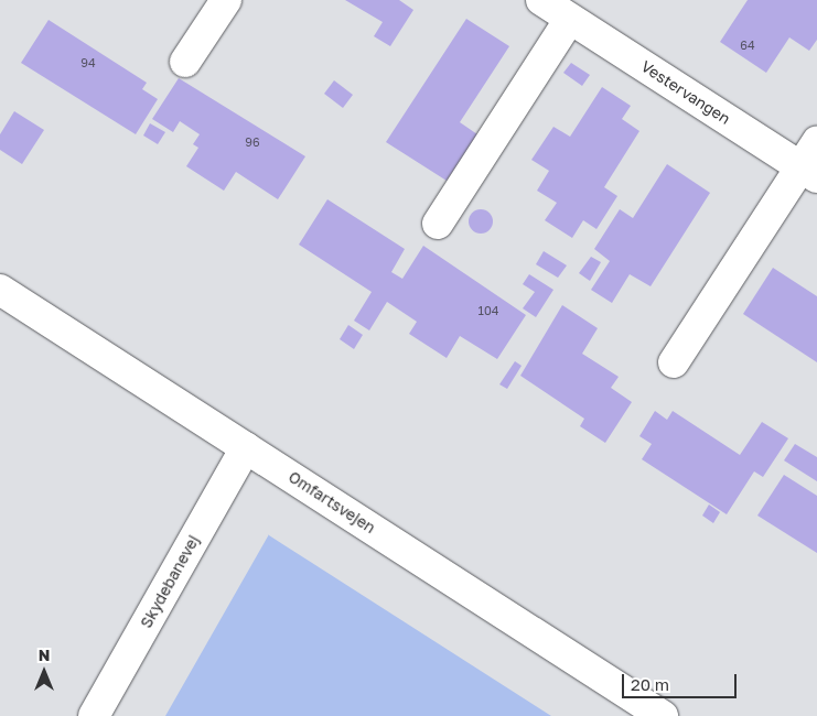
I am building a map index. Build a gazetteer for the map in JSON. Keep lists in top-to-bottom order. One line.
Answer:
{"streets":{"street":["Vestervangen","Omfartsvejen","Skydebanevej"]},"crossings":[["Omfartsvejen","Skydebanevej"]],"house_numbers":["64","94","96","104"],"scale_bar":"20 m","north":"top"}
